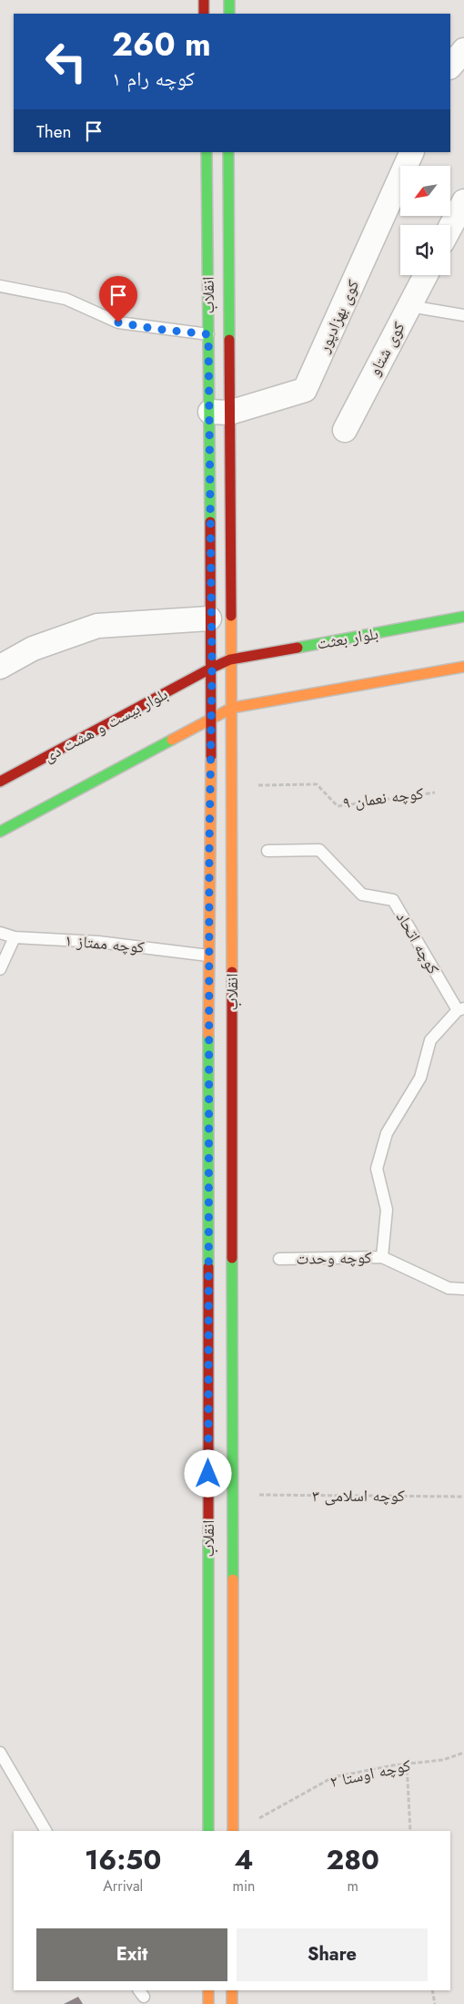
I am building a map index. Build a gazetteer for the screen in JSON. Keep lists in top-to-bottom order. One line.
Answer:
{"streets":{"main road":["انقلاب","بلوار بعثت","بلوار بیست و هشت دی"],"street":["کوی بهزادپور","کوی شتاو"],"lane":["کوچه اتحاد","کوچه ممتاز ۱","کوچه وحدت"],"path":["کوچه نعمان ۹","کوچه اسلامی ۳","کوچه اوستا ۲"]},"crossings":[["انقلاب","کوی بهزادپور"],["انقلاب","بلوار بعثت"],["انقلاب","بلوار بیست و هشت دی"],["انقلاب","کوچه ممتاز ۱"],["بلوار بعثت","بلوار بیست و هشت دی"]],"north":"bottom left","page":{"turn":["260 m","کوچه رام ۱"],"then":"Then","eta":["16:50","Arrival","4","min","280","m"],"buttons":["Exit","Share"]}}
